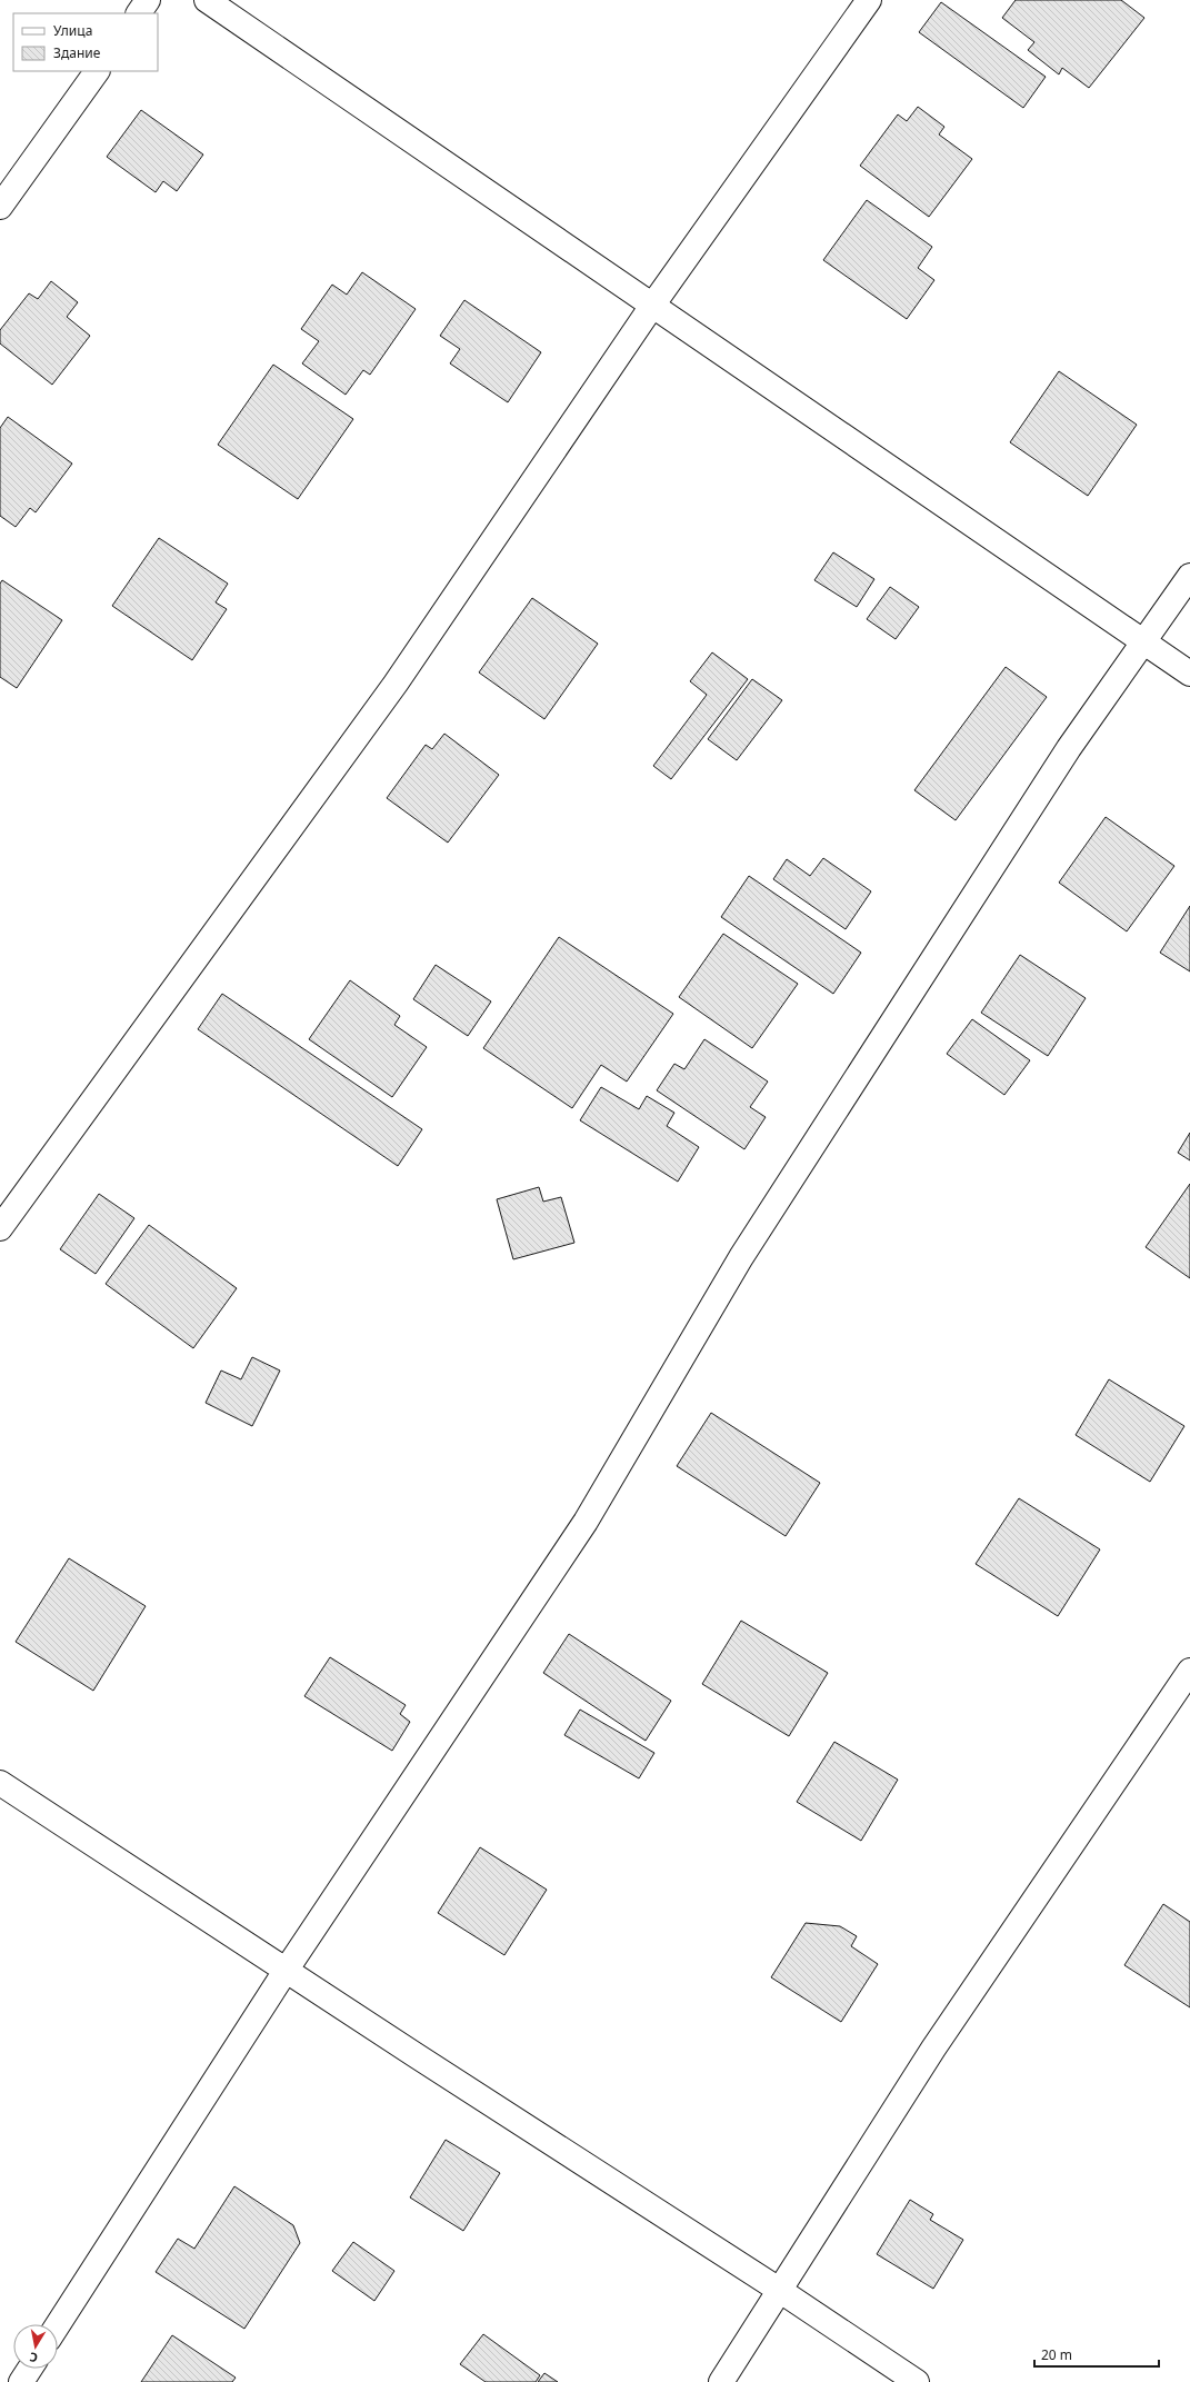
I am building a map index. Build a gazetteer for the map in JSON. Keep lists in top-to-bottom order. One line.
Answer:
{"legend":["Улица","Здание"],"scale_bar":"20 m","north":"bottom"}
